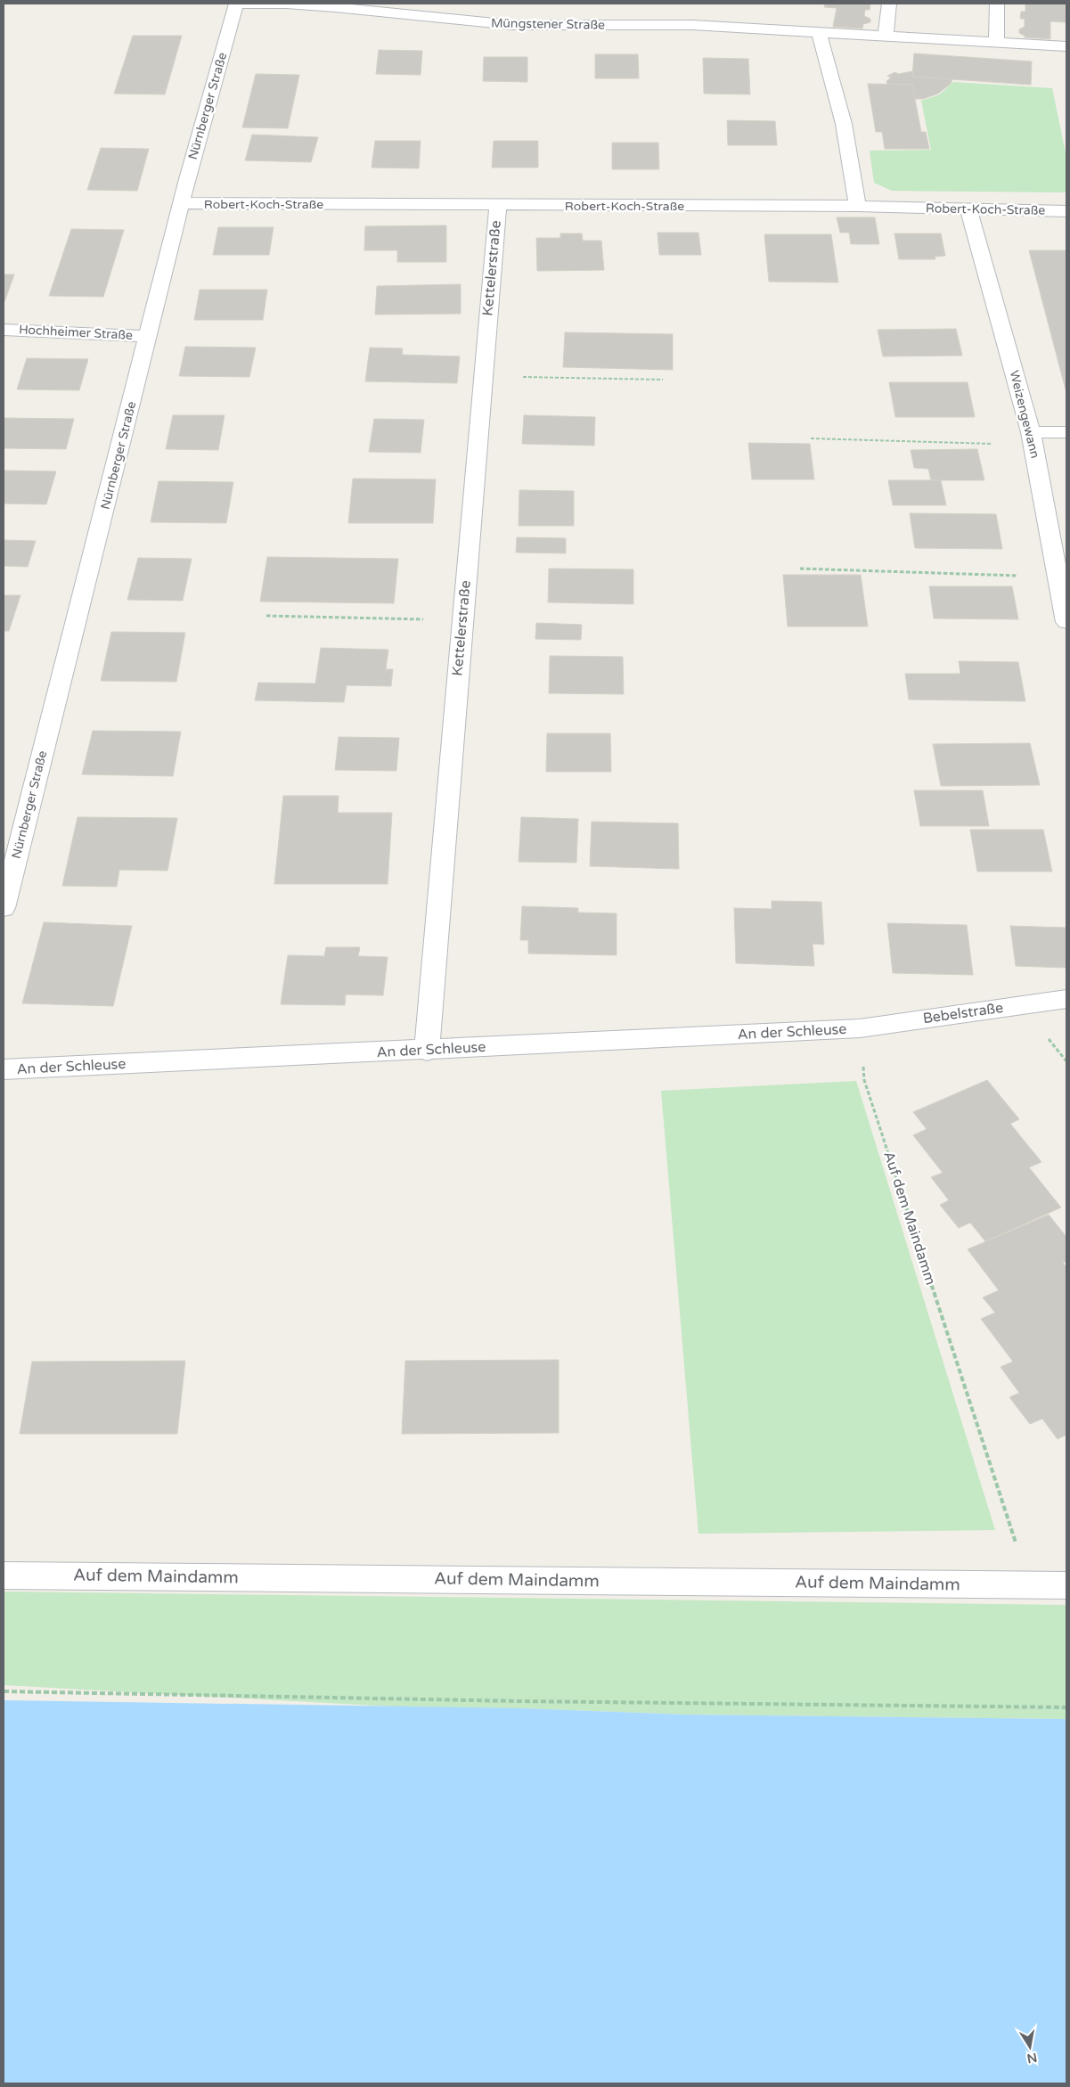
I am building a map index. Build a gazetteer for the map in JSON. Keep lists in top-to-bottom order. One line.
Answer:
{"streets":{"street":["Müngstener Straße","Nürnberger Straße","Robert-Koch-Straße","Kettelerstraße","Hochheimer Straße","Weizengewann","Bebelstraße","An der Schleuse","Auf dem Maindamm"]},"crossings":[["Müngstener Straße","Nürnberger Straße"],["Nürnberger Straße","Robert-Koch-Straße"],["Nürnberger Straße","Hochheimer Straße"],["Robert-Koch-Straße","Kettelerstraße"],["Robert-Koch-Straße","Weizengewann"],["Kettelerstraße","An der Schleuse"],["Bebelstraße","An der Schleuse"]],"north":"bottom"}
